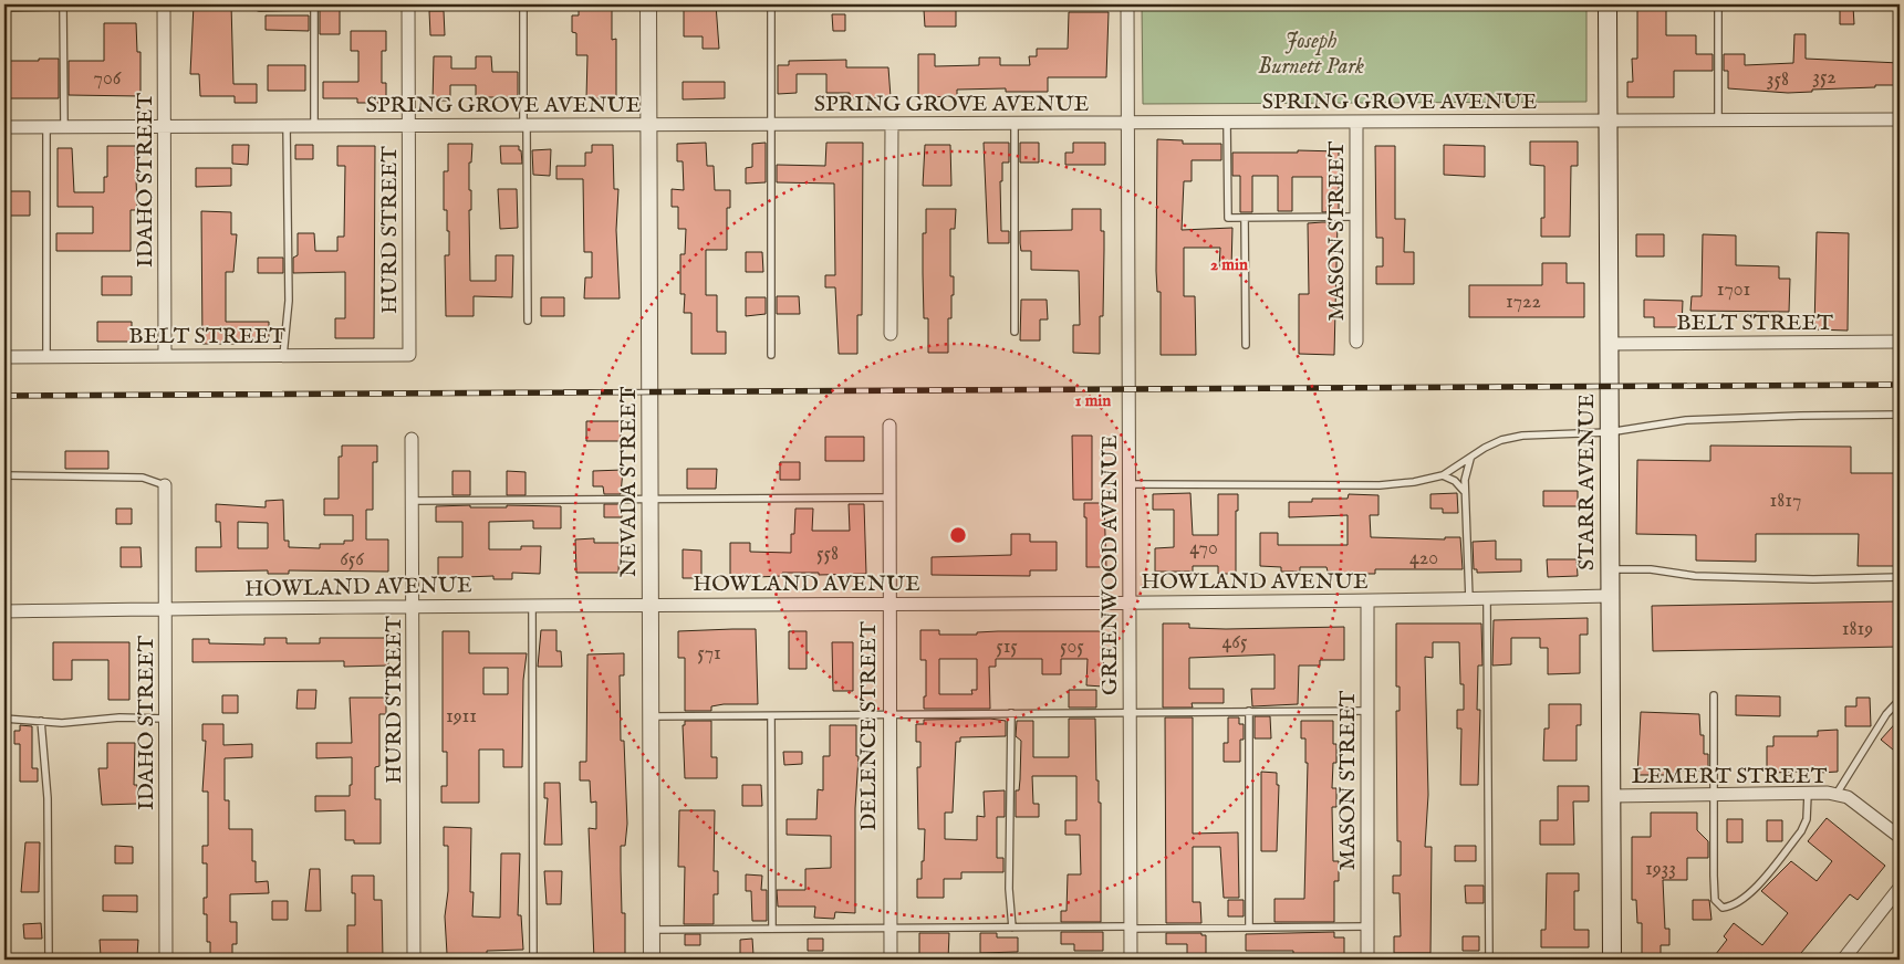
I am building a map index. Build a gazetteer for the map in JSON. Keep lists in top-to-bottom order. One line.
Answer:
{"streets":{"main road":["STARR AVENUE"],"street":["SPRING GROVE AVENUE","IDAHO STREET","HURD STREET","MASON STREET","BELT STREET","NEVADA STREET","GREENWOOD AVENUE","HOWLAND AVENUE","DELENCE STREET","LEMERT STREET"]},"crossings":[["SPRING GROVE AVENUE","IDAHO STREET"],["SPRING GROVE AVENUE","HURD STREET"],["SPRING GROVE AVENUE","MASON STREET"],["SPRING GROVE AVENUE","NEVADA STREET"],["SPRING GROVE AVENUE","STARR AVENUE"],["SPRING GROVE AVENUE","GREENWOOD AVENUE"],["IDAHO STREET","BELT STREET"],["IDAHO STREET","HOWLAND AVENUE"],["HURD STREET","BELT STREET"],["HURD STREET","HOWLAND AVENUE"],["MASON STREET","HOWLAND AVENUE"],["BELT STREET","STARR AVENUE"],["NEVADA STREET","HOWLAND AVENUE"],["STARR AVENUE","HOWLAND AVENUE"],["STARR AVENUE","LEMERT STREET"],["GREENWOOD AVENUE","HOWLAND AVENUE"],["HOWLAND AVENUE","DELENCE STREET"]],"parks":["Joseph Burnett Park"],"house_numbers":["352","706","358","1701","1722","1817","470","558","420","656","1819","465","515","505","571","1911","1933"],"rings":["2 min","1 min"]}
